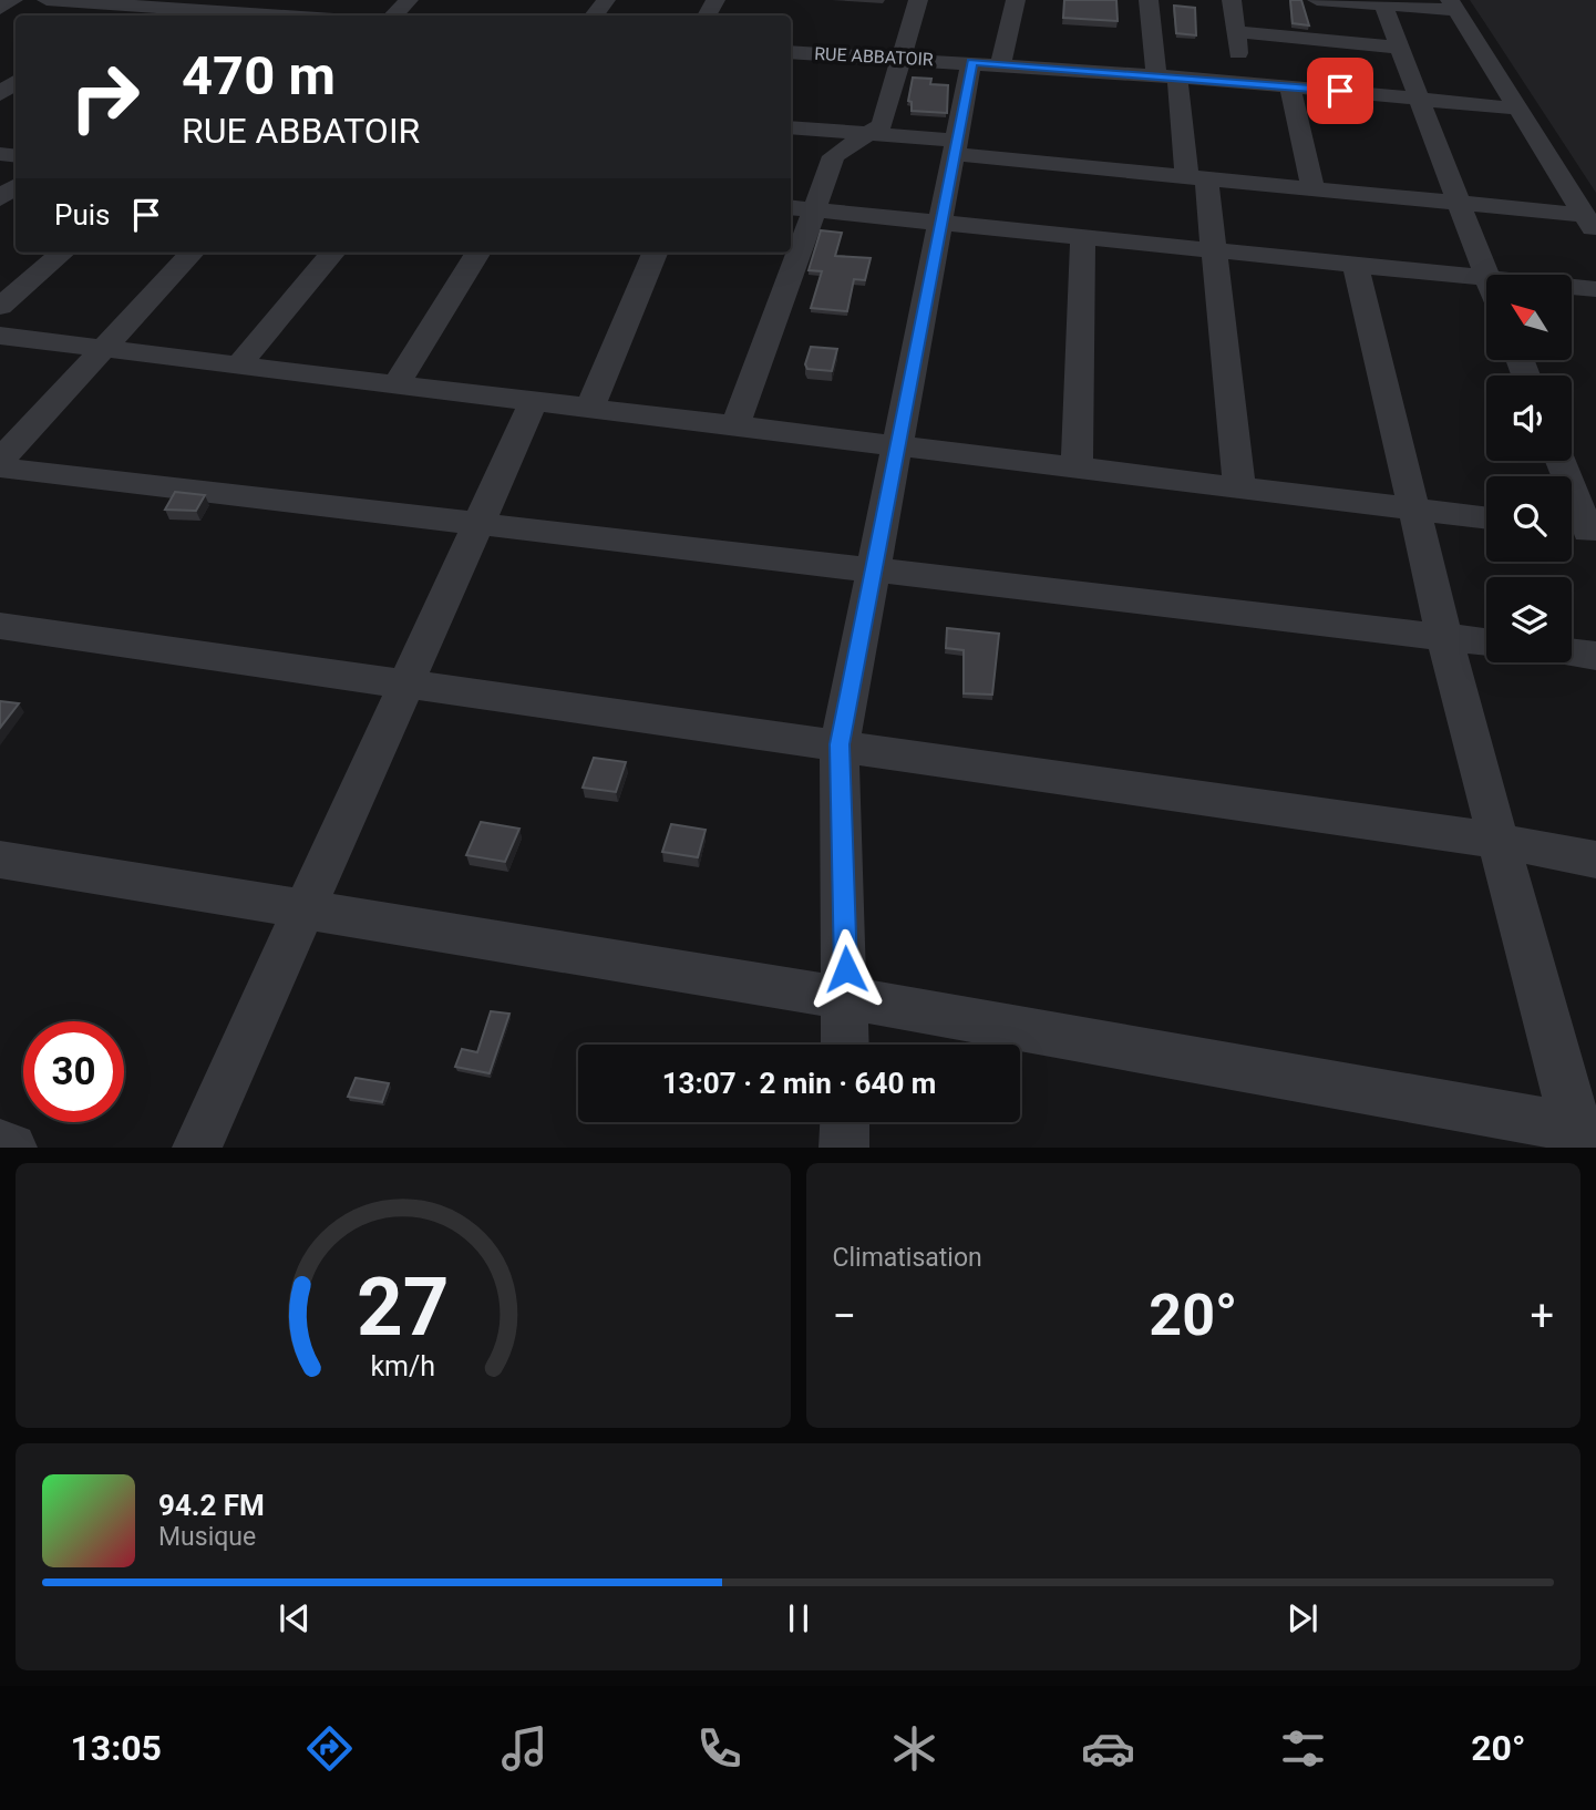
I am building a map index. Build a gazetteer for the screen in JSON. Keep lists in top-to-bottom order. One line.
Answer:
{"streets":{"street":["RUE ABBATOIR"]},"north":"top left","page":{"turn":["470 m","RUE ABBATOIR"],"then":"Puis","limit":"30","trip":"13:07 · 2 min · 640 m","tile":"Climatisation","heat":["−","20°","+"],"song":["94.2 FM","Musique"],"tabs":["13:05","20°"],"gauge":["27","km/h"]}}
